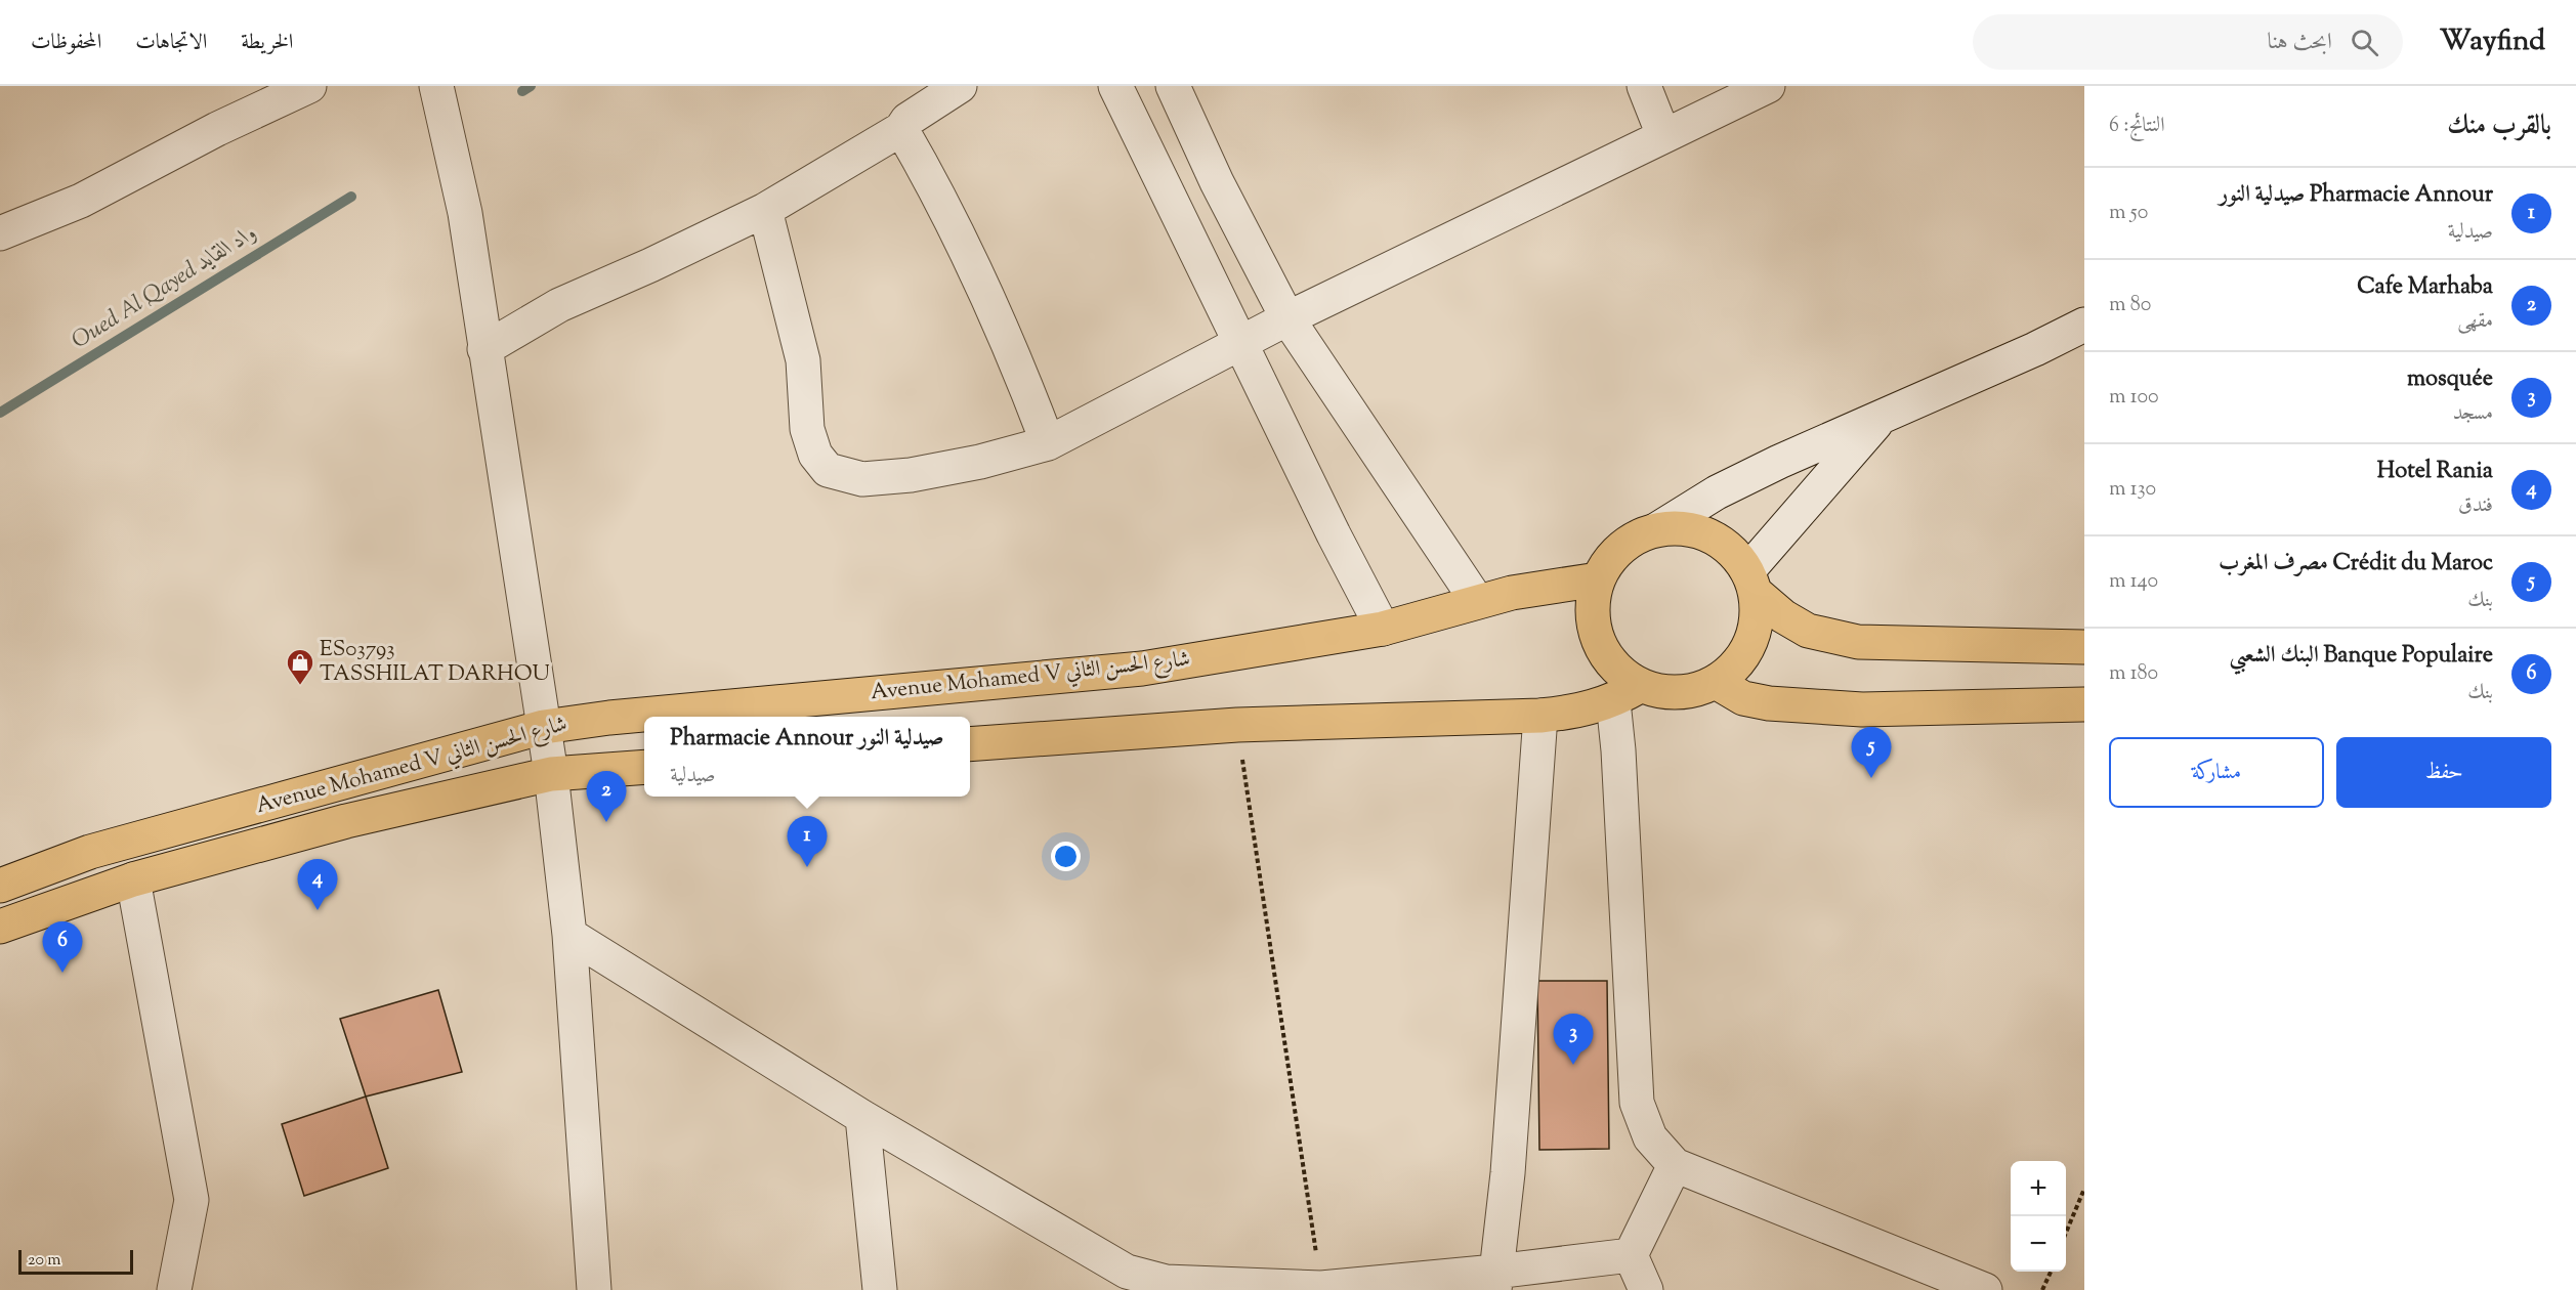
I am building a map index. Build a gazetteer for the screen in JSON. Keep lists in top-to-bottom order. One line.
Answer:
{"streets":{"highway":["Avenue Mohamed V شارع الحسن الثاني"]},"water":["Oued Al Qayed واد القايد"],"places":{"shop":["ES03793 TASSHILAT DARHOU"]},"scale_bar":"20 m","page":{"header":"Wayfind","search":"ابحث هنا","nav":["الخريطة","الاتجاهات","المحفوظات"],"heading":["بالقرب منك","النتائج: 6"],"list":[{"mark":"1","name":"Pharmacie Annour صيدلية النور","note":"صيدلية","value":"50 m"},{"mark":"2","name":"Cafe Marhaba","note":"مقهى","value":"80 m"},{"mark":"3","name":"mosquée","note":"مسجد","value":"100 m"},{"mark":"4","name":"Hotel Rania","note":"فندق","value":"130 m"},{"mark":"5","name":"Crédit du Maroc مصرف المغرب","note":"بنك","value":"140 m"},{"mark":"6","name":"Banque Populaire البنك الشعبي","note":"بنك","value":"180 m"}],"popup":["Pharmacie Annour صيدلية النور","صيدلية"],"buttons":["حفظ","مشاركة"],"pins":["5","2","1","4","6","3"],"map_buttons":["+","−"],"scale":"20 m"}}
